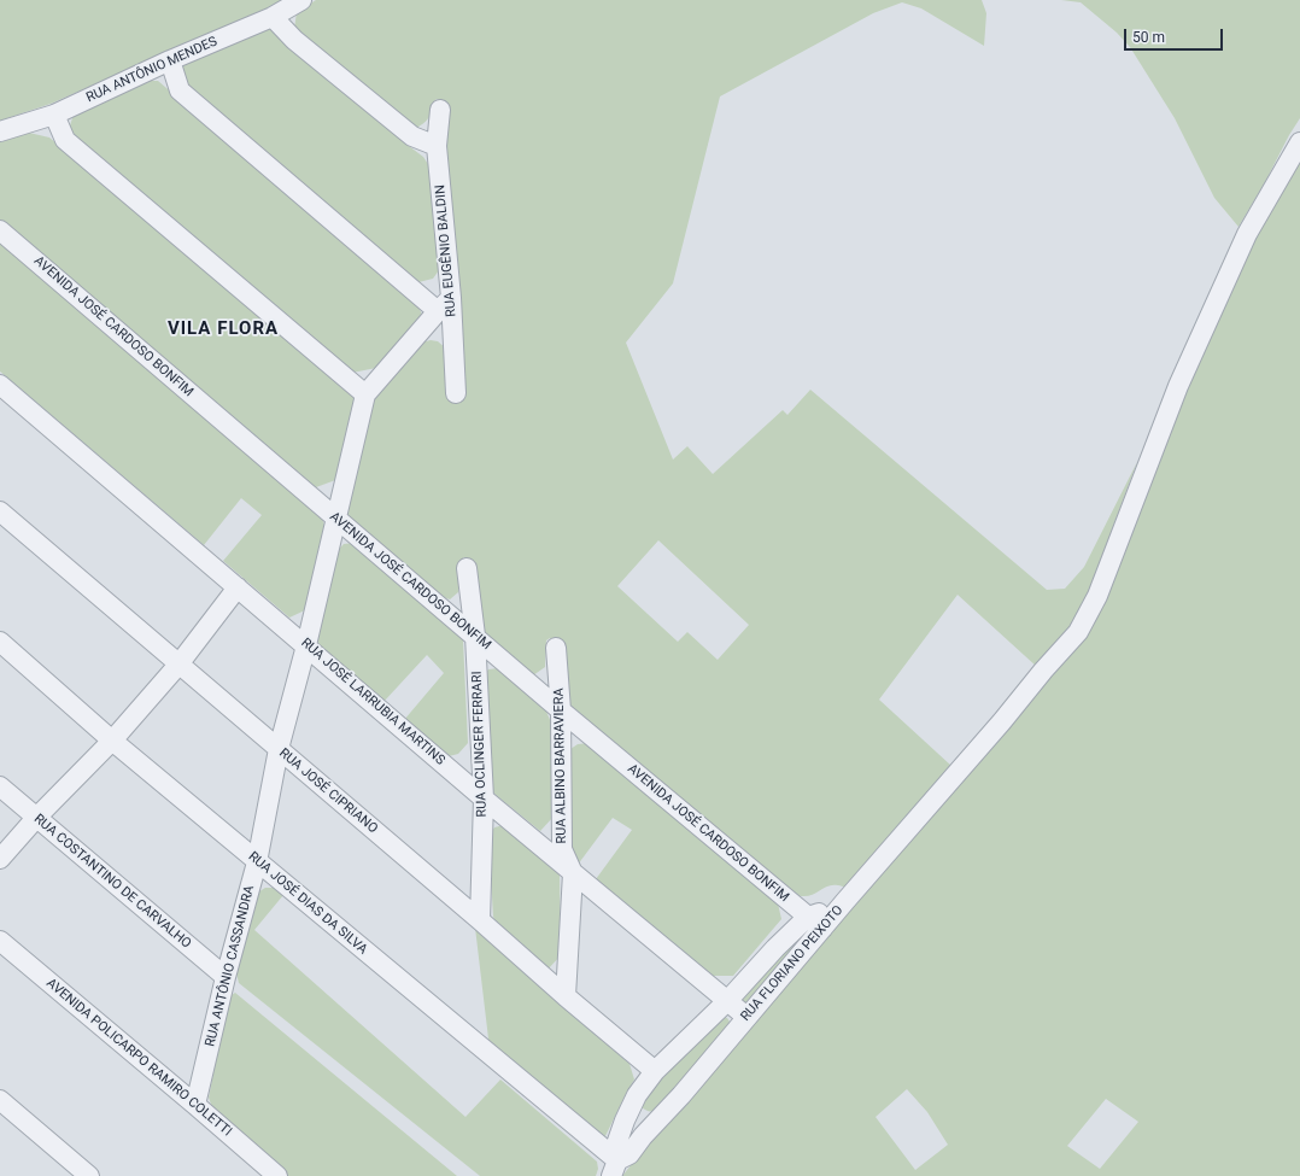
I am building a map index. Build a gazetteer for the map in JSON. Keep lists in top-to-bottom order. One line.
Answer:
{"streets":{"street":["RUA ANTÔNIO MENDES","RUA EUGÊNIO BALDIN","AVENIDA JOSÉ CARDOSO BONFIM","RUA JOSÉ LARRUBIA MARTINS","RUA OCLINGER FERRARI","RUA ALBINO BARRAVIERA","RUA JOSÉ CIPRIANO","RUA COSTANTINO DE CARVALHO","RUA JOSÉ DIAS DA SILVA","RUA FLORIANO PEIXOTO","RUA ANTÔNIO CASSANDRA","AVENIDA POLICARPO RAMIRO COLETTI"]},"crossings":[["AVENIDA JOSÉ CARDOSO BONFIM","RUA OCLINGER FERRARI"],["AVENIDA JOSÉ CARDOSO BONFIM","RUA ALBINO BARRAVIERA"],["AVENIDA JOSÉ CARDOSO BONFIM","RUA FLORIANO PEIXOTO"],["AVENIDA JOSÉ CARDOSO BONFIM","RUA ANTÔNIO CASSANDRA"],["RUA JOSÉ LARRUBIA MARTINS","RUA OCLINGER FERRARI"],["RUA JOSÉ LARRUBIA MARTINS","RUA ALBINO BARRAVIERA"],["RUA JOSÉ LARRUBIA MARTINS","RUA FLORIANO PEIXOTO"],["RUA JOSÉ LARRUBIA MARTINS","RUA ANTÔNIO CASSANDRA"],["RUA OCLINGER FERRARI","RUA JOSÉ CIPRIANO"],["RUA ALBINO BARRAVIERA","RUA JOSÉ CIPRIANO"],["RUA JOSÉ CIPRIANO","RUA FLORIANO PEIXOTO"],["RUA JOSÉ CIPRIANO","RUA ANTÔNIO CASSANDRA"],["RUA COSTANTINO DE CARVALHO","RUA ANTÔNIO CASSANDRA"],["RUA JOSÉ DIAS DA SILVA","RUA FLORIANO PEIXOTO"],["RUA JOSÉ DIAS DA SILVA","RUA ANTÔNIO CASSANDRA"],["RUA ANTÔNIO CASSANDRA","AVENIDA POLICARPO RAMIRO COLETTI"]],"districts":["VILA FLORA"],"scale_bar":"50 m"}
